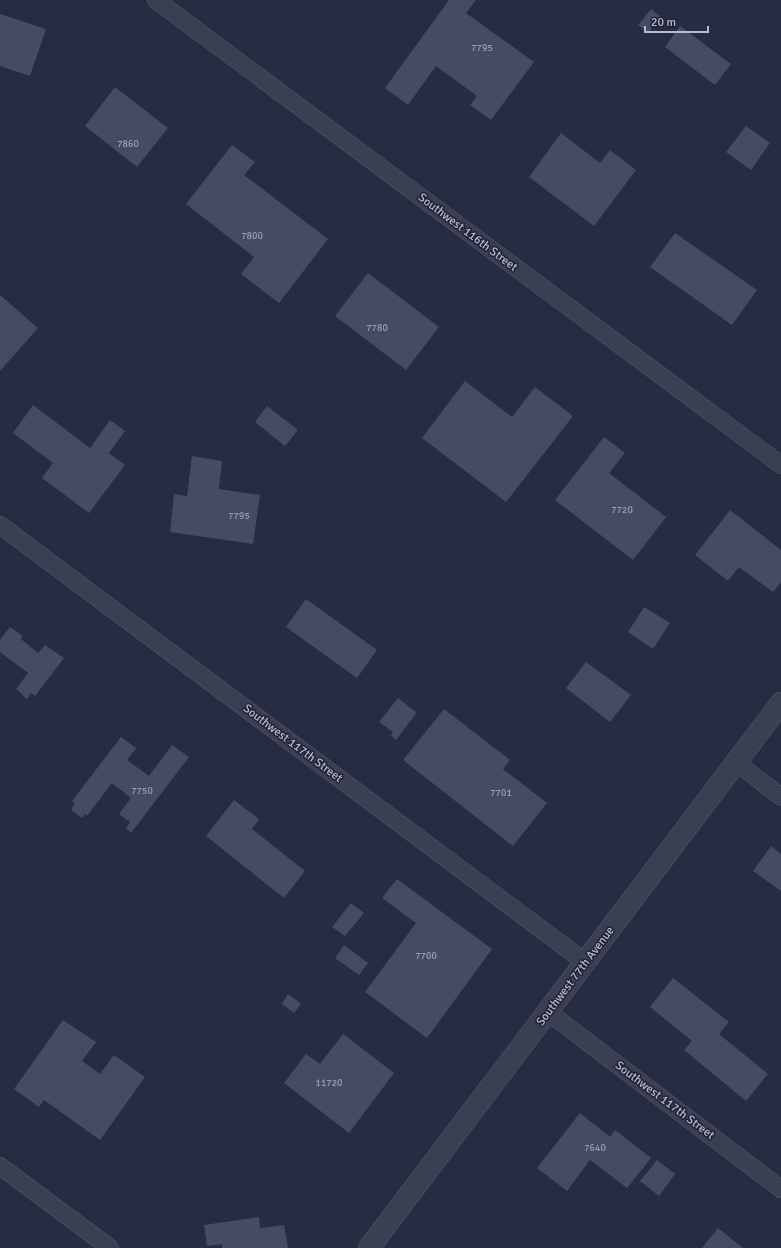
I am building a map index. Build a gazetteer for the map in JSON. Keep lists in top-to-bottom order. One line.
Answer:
{"streets":{"street":["Southwest 116th Street","Southwest 117th Street","Southwest 77th Avenue"]},"crossings":[["Southwest 117th Street","Southwest 77th Avenue"]],"house_numbers":["7795","7860","7800","7780","7720","7795","7750","7701","7700","11720","7640"],"scale_bar":"20 m"}
